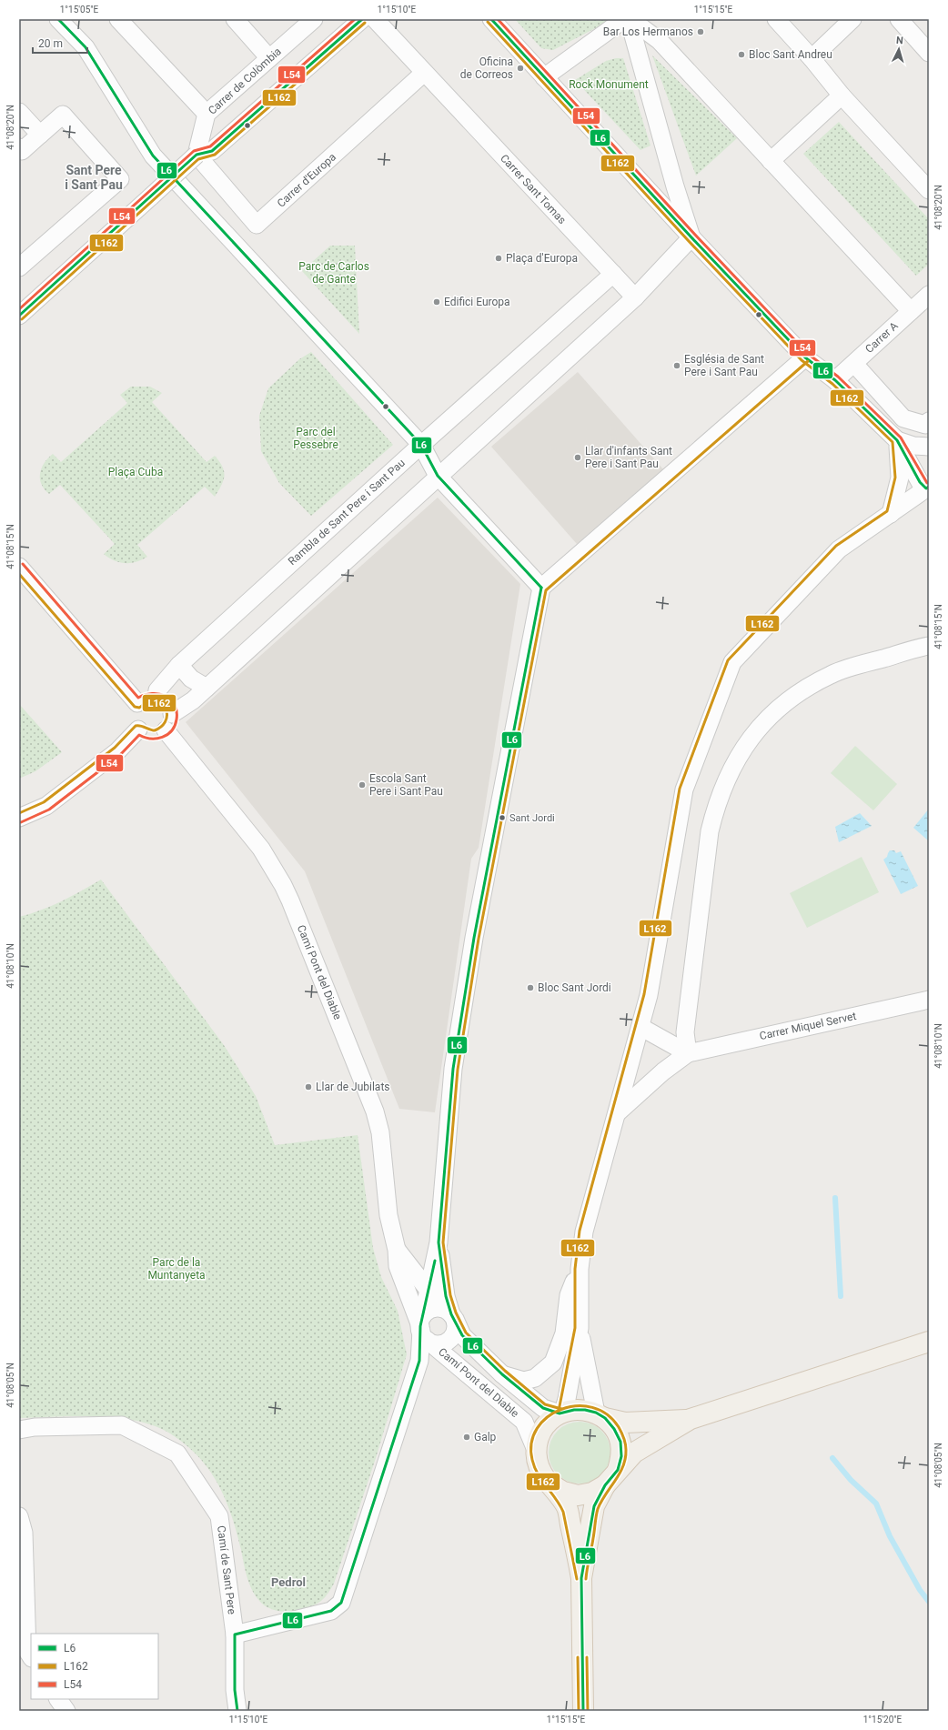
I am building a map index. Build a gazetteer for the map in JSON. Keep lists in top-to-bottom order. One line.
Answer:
{"streets":{"street":["Carrer de Colòmbia","Carrer d'Europa","Carrer Sant Tomas","Carrer A","Rambla de Sant Pere i Sant Pau","Camí Pont del Diable","Carrer Miquel Servet","Camí de Sant Pere"]},"crossings":[["Carrer de Colòmbia","Carrer d'Europa"],["Carrer d'Europa","Carrer Sant Tomas"],["Carrer Sant Tomas","Rambla de Sant Pere i Sant Pau"],["Rambla de Sant Pere i Sant Pau","Camí Pont del Diable"]],"districts":["Sant Pere i Sant Pau","Pedrol"],"parks":["Rock Monument","Parc de Carlos de Gante","Parc del Pessebre","Plaça Cuba","Parc de la Muntanyeta"],"places":["Bar Los Hermanos","Bloc Sant Andreu","Oficina de Correos","Plaça d'Europa","Edifici Europa","Església de Sant Pere i Sant Pau","Llar d'infants Sant Pere i Sant Pau","Escola Sant Pere i Sant Pau","Sant Jordi","Bloc Sant Jordi","Llar de Jubilats","Galp"],"lines":["transit line L6","transit line L54","transit line L162"],"legend":["L6","L162","L54"],"scale_bar":"20 m","north":"top","coordinates":["1°15'05\"E","1°15'10\"E","1°15'15\"E","41°08'20\"N","41°08'15\"N","41°08'10\"N","41°08'05\"N","1°15'20\"E"]}
